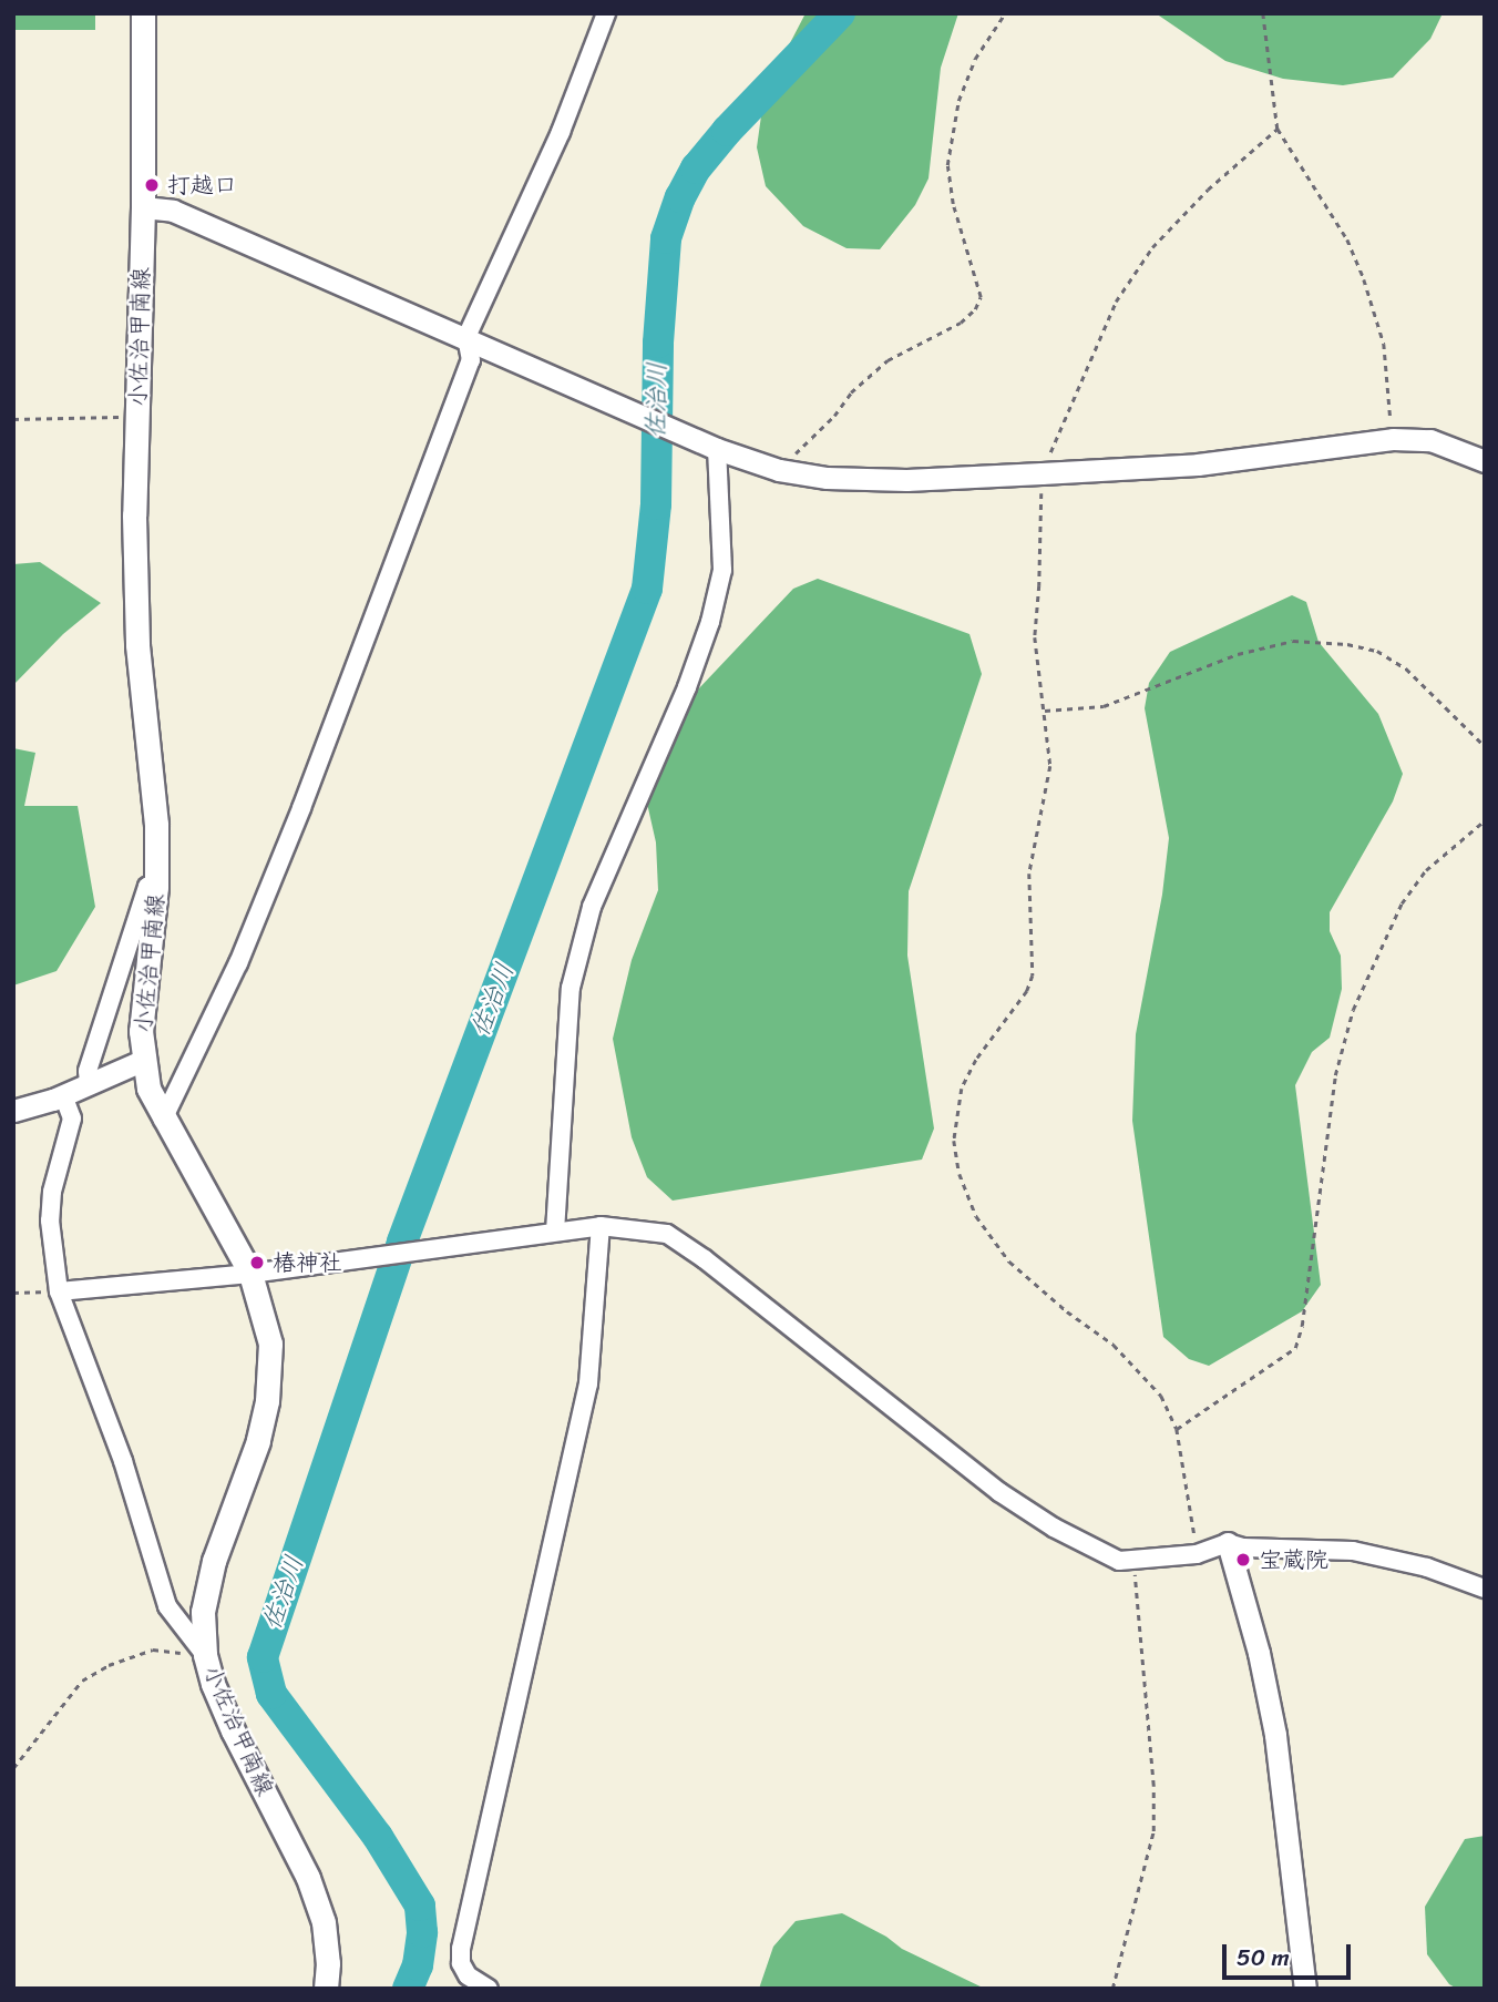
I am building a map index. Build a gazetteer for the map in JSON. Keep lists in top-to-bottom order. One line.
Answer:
{"streets":{"main road":["小佐治甲南線"]},"water":["佐治川"],"places":["打越口","椿神社","宝蔵院"],"scale_bar":"50 m"}
